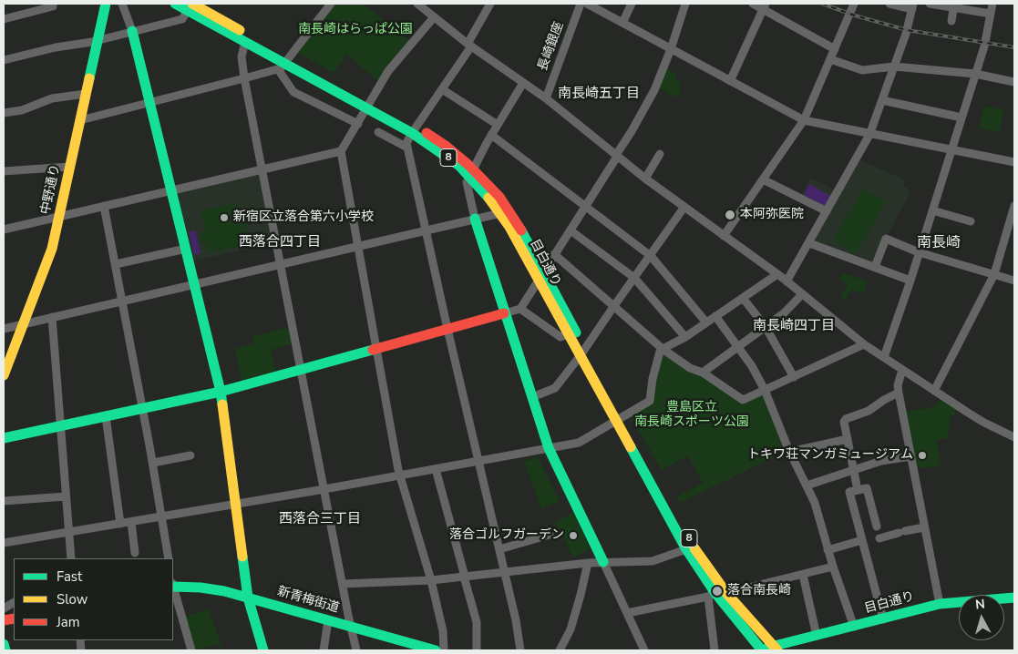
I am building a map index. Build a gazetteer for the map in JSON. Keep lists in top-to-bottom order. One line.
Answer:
{"streets":{"main road":["8","中野通り","目白通り","新青梅街道"],"street":["長崎銀座"]},"districts":["南長崎五丁目","西落合四丁目","南長崎","南長崎四丁目","西落合三丁目"],"parks":["南長崎はらっぱ公園","豊島区立 南長崎スポーツ公園"],"places":["本阿弥医院","新宿区立落合第六小学校","トキワ荘マンガミュージアム","落合ゴルフガーデン","落合南長崎"],"legend":["Fast","Slow","Jam"],"north":"top"}
